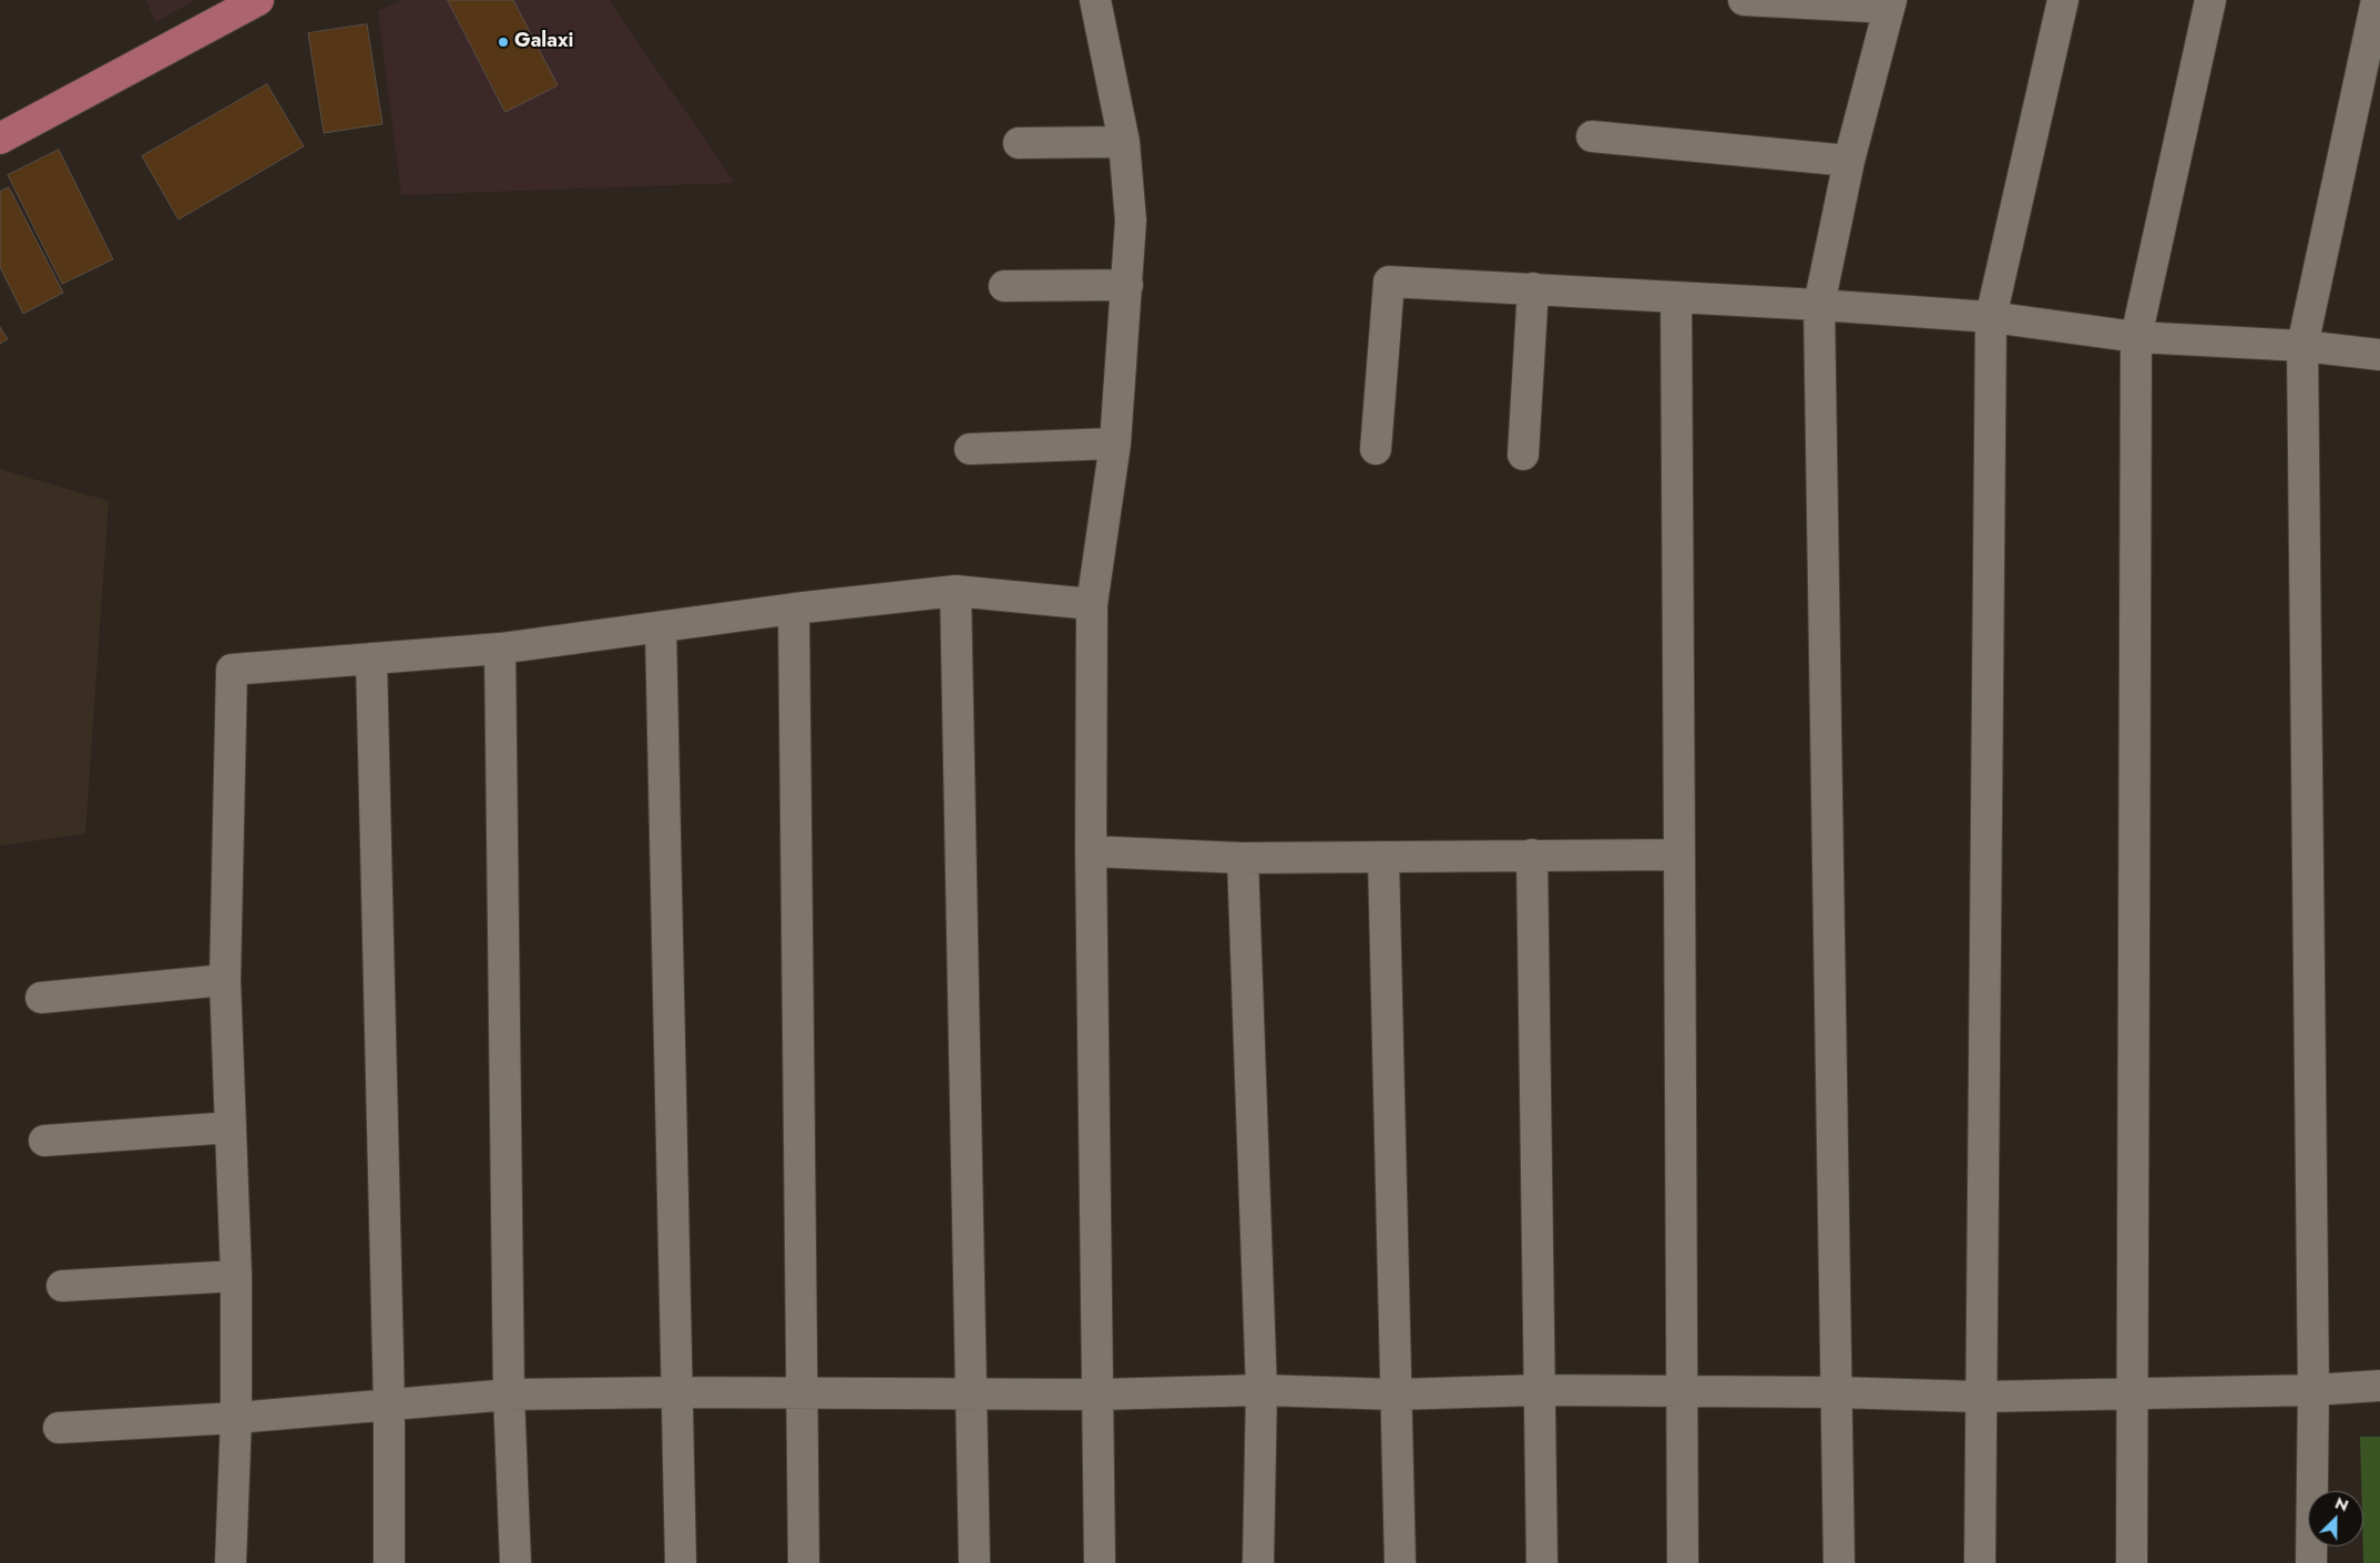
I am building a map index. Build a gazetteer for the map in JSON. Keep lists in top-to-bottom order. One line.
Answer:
{"places":["Galaxi"],"north":"top right"}
